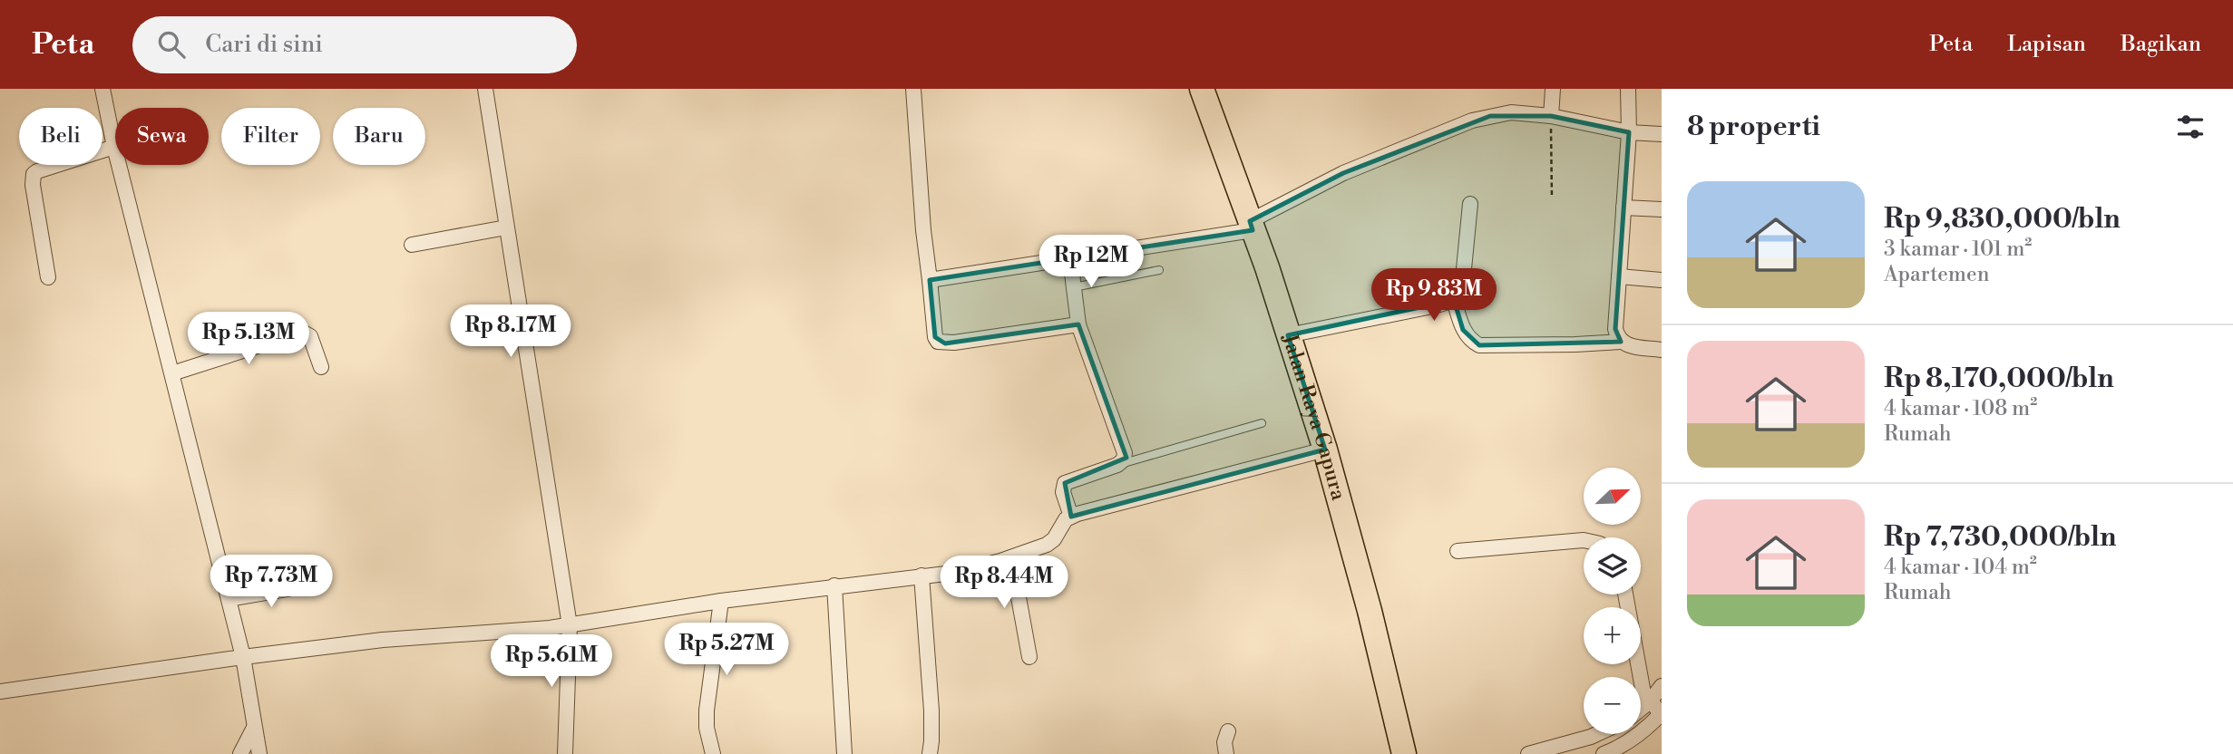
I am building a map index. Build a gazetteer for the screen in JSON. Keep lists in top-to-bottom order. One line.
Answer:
{"streets":{"main road":["Jalan Raya Gapura"]},"north":"top right","page":{"header":"Peta","search":"Cari di sini","nav":["Peta","Lapisan","Bagikan"],"heading":"8 properti","chip":["Beli","Sewa","Filter","Baru"],"list":[{"name":"Rp 9,830,000/bln","note":"3 kamar · 101 m² · Apartemen"},{"name":"Rp 8,170,000/bln","note":"4 kamar · 108 m² · Rumah"},{"name":"Rp 7,730,000/bln","note":"4 kamar · 104 m² · Rumah"}],"price":["Rp 12M","Rp 9.83M","Rp 8.17M","Rp 5.13M","Rp 7.73M","Rp 8.44M","Rp 5.27M","Rp 5.61M"],"map_buttons":["+","−"]}}
